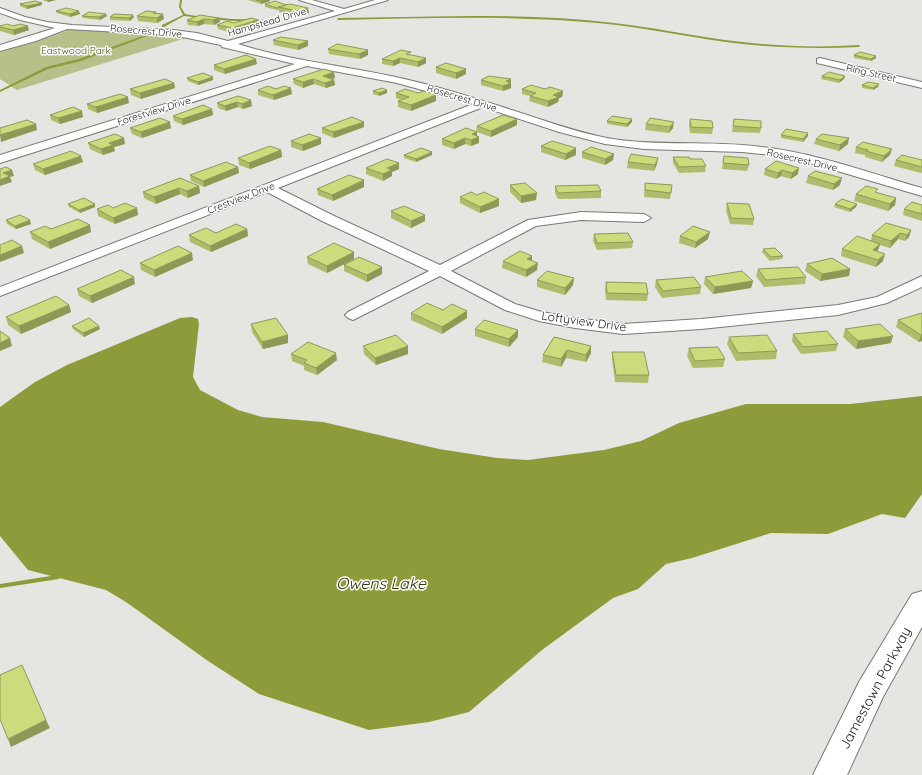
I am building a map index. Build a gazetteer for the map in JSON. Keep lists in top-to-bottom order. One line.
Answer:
{"streets":{"main road":["Jamestown Parkway"],"street":["Hampstead Drive","Rosecrest Drive","Ring Street","Forestview Drive","Crestview Drive","Loftyview Drive"]},"crossings":[["Hampstead Drive","Rosecrest Drive"],["Rosecrest Drive","Forestview Drive"],["Rosecrest Drive","Crestview Drive"],["Crestview Drive","Loftyview Drive"]],"water":["Owens Lake"],"parks":["Eastwood Park"]}
